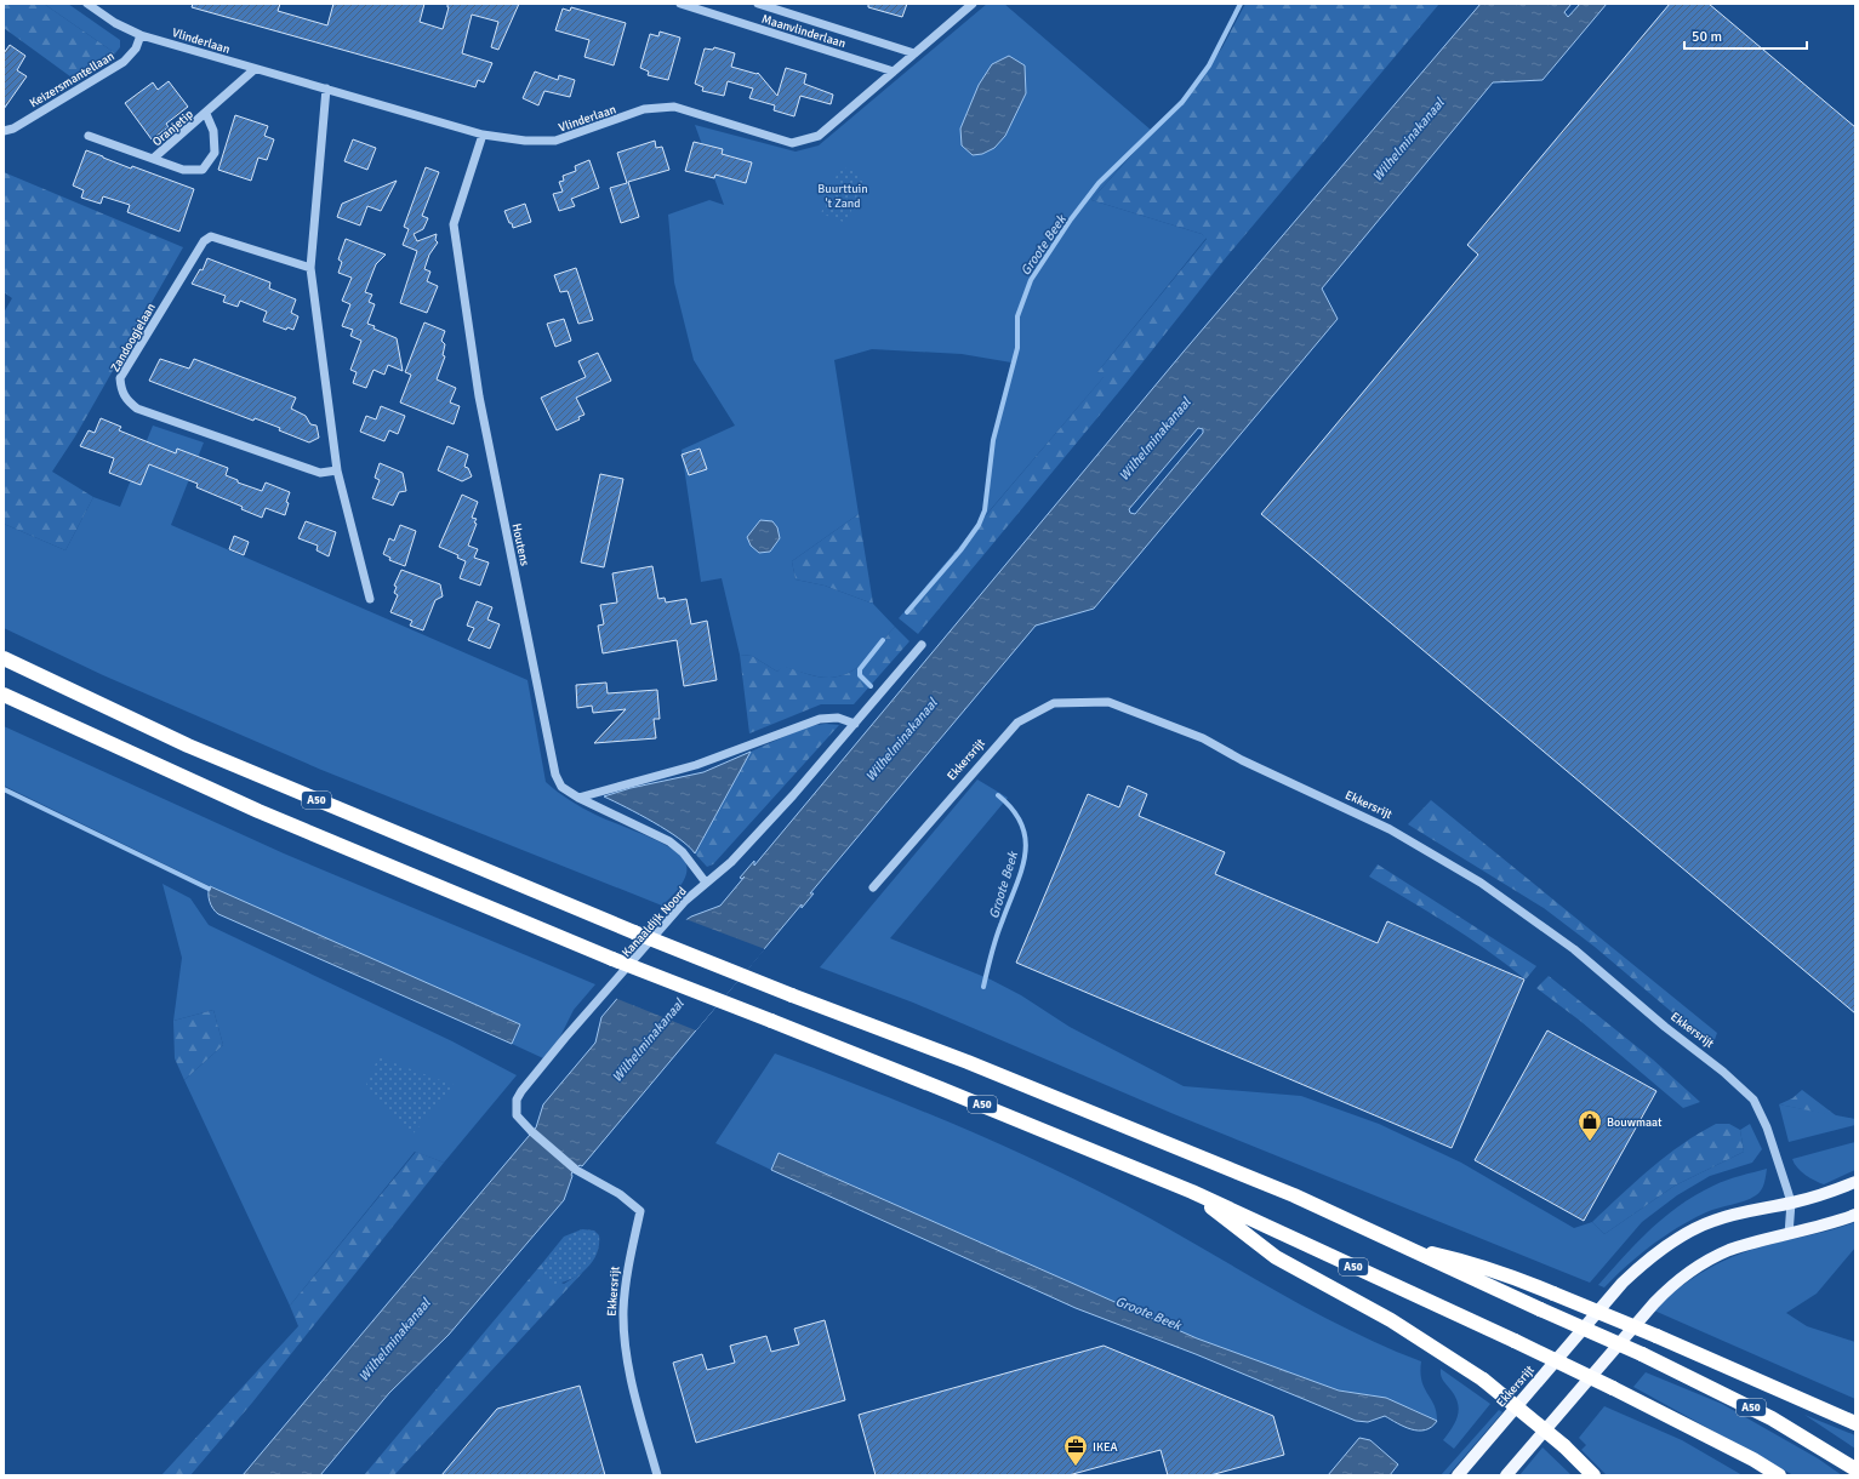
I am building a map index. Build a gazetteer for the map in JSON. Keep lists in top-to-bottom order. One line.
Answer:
{"streets":{"highway":["A50"],"main road":["Ekkersrijt"],"street":["Maanvlinderlaan","Vlinderlaan","Keizersmantellaan","Oranjetip","Zandoogjelaan","Houtens","Kanaaldijk Noord"]},"crossings":[["Maanvlinderlaan","Vlinderlaan"],["Vlinderlaan","Keizersmantellaan"],["Vlinderlaan","Oranjetip"],["Vlinderlaan","Houtens"],["Houtens","Kanaaldijk Noord"],["Ekkersrijt","Kanaaldijk Noord"]],"water":["Wilhelminakanaal","Groote Beek"],"parks":["Buurttuin 't Zand"],"places":{"shop":["Bouwmaat"],"office":["IKEA"]},"scale_bar":"50 m"}
